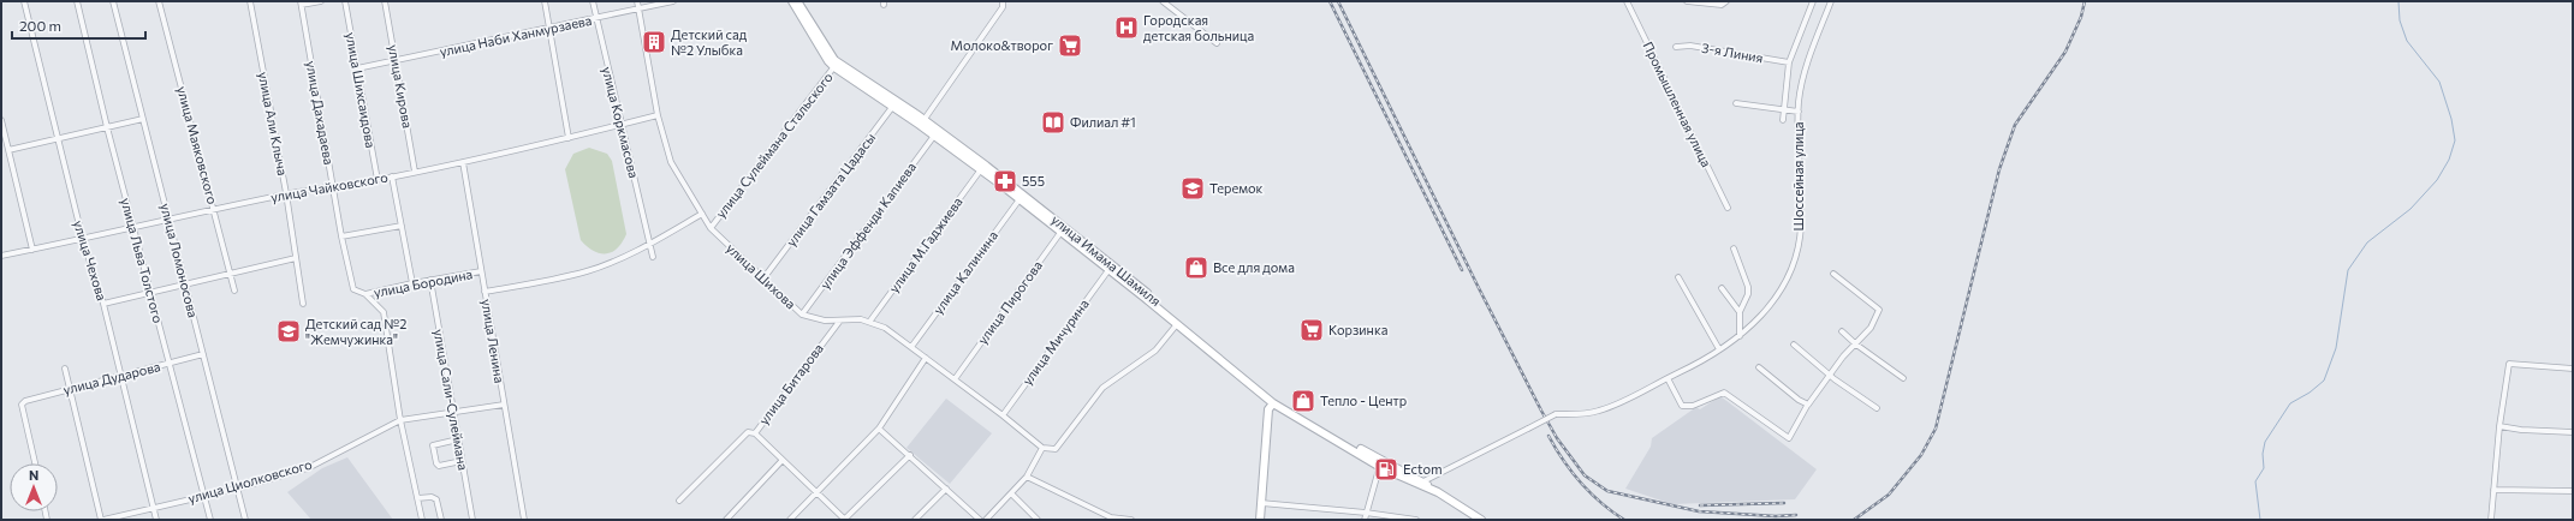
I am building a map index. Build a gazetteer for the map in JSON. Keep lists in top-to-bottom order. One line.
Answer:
{"streets":{"main road":["улица Имама Шамиля"],"street":["улица Наби Ханмурзаева","3-я Линия","улица Кирова","улица Шихсаидова","Промышленная улица","улица Дахадаева","улица Коркмасова","улица Али Клыча","улица Маяковского","улица Сулеймана Стальского","Шоссейная улица","улица Чайковского","улица Гамзата Цадасы","улица Эффенди Капиева","улица М.Гаджиева","улица Чехова","улица Льва Толстого","улица Ломоносова","улица Калинина","улица Шихова","улица Бородина","улица Пирогова","улица Ленина","улица Мичурина","улица Дударова","улица Битарова","улица Сали-Сулеймана","улица Циолковского"]},"crossings":[["улица Наби Ханмурзаева","улица Кирова"],["улица Наби Ханмурзаева","улица Шихсаидова"],["улица Наби Ханмурзаева","улица Коркмасова"],["улица Наби Ханмурзаева","улица Шихова"],["улица Кирова","улица Чайковского"],["улица Шихсаидова","улица Чайковского"],["улица Дахадаева","улица Чайковского"],["улица Дахадаева","улица Бородина"],["улица Дахадаева","улица Циолковского"],["улица Коркмасова","улица Чайковского"],["улица Али Клыча","улица Чайковского"],["улица Маяковского","улица Чайковского"],["улица Сулеймана Стальского","улица Имама Шамиля"],["улица Сулеймана Стальского","улица Шихова"],["Шоссейная улица","улица Имама Шамиля"],["улица Чайковского","улица Чехова"],["улица Чайковского","улица Льва Толстого"],["улица Чайковского","улица Ломоносова"],["улица Чайковского","улица Шихова"],["улица Чайковского","улица Ленина"],["улица Гамзата Цадасы","улица Имама Шамиля"],["улица Гамзата Цадасы","улица Шихова"],["улица Эффенди Капиева","улица Имама Шамиля"],["улица Эффенди Капиева","улица Шихова"],["улица М.Гаджиева","улица Имама Шамиля"],["улица М.Гаджиева","улица Шихова"],["улица Чехова","улица Дударова"],["улица Чехова","улица Циолковского"],["улица Льва Толстого","улица Дударова"],["улица Льва Толстого","улица Циолковского"],["улица Ломоносова","улица Дударова"],["улица Ломоносова","улица Циолковского"],["улица Имама Шамиля","улица Калинина"],["улица Имама Шамиля","улица Пирогова"],["улица Имама Шамиля","улица Мичурина"],["улица Шихова","улица Битарова"],["улица Бородина","улица Ленина"],["улица Бородина","улица Сали-Сулеймана"],["улица Ленина","улица Циолковского"],["улица Сали-Сулеймана","улица Циолковского"]],"places":{"hospital":["Городская детская больница"],"building":["Детский сад №2 Улыбка"],"supermarket":["Молоко&творог","Корзинка"],"library":["Филиал #1"],"pharmacy":["555"],"school or university":["Теремок","Детский сад №2 \"Жемчужинка\""],"shop":["Все для дома","Тепло - Центр"],"fuel station":["Ectom"]},"scale_bar":"200 m","north":"top"}
